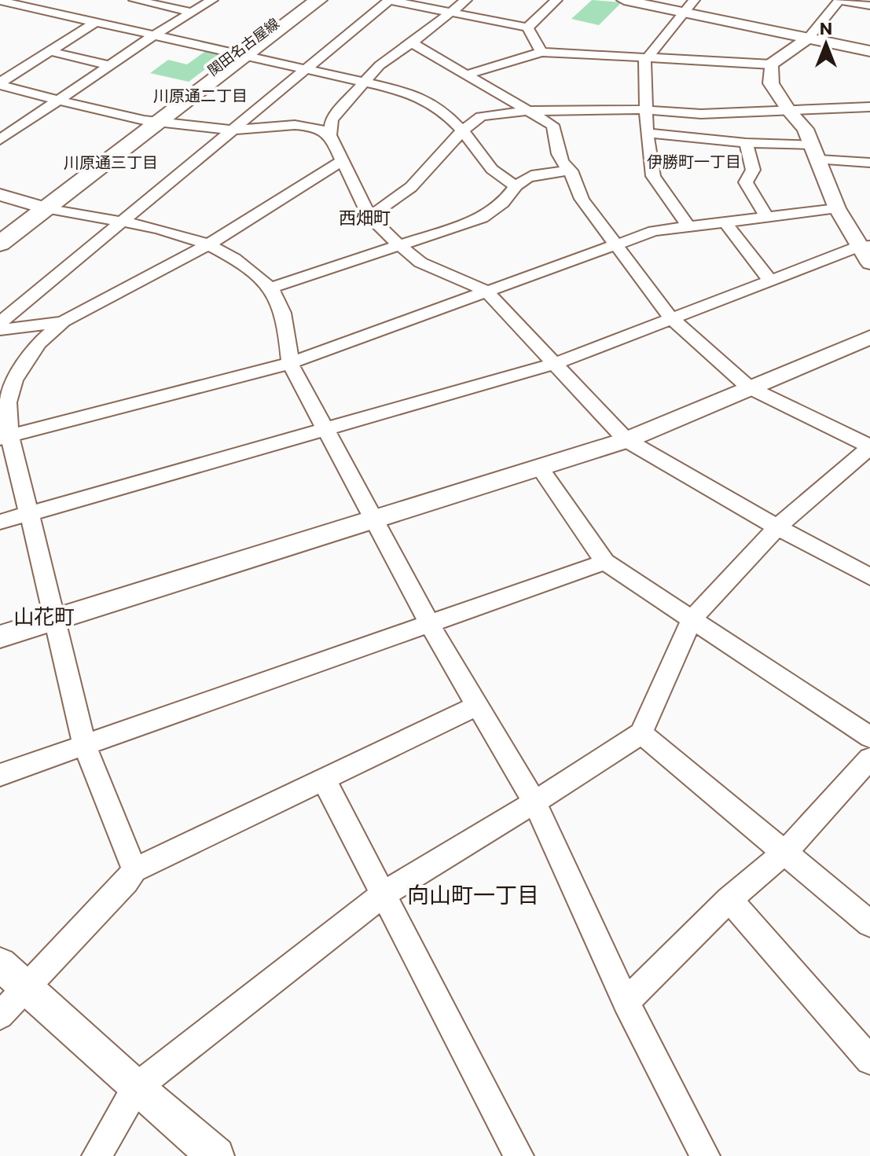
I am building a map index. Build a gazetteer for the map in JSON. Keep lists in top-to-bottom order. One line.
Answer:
{"streets":{"main road":["関田名古屋線"]},"districts":["川原通二丁目","伊勝町一丁目","川原通三丁目","西畑町","山花町","向山町一丁目"],"north":"top"}
